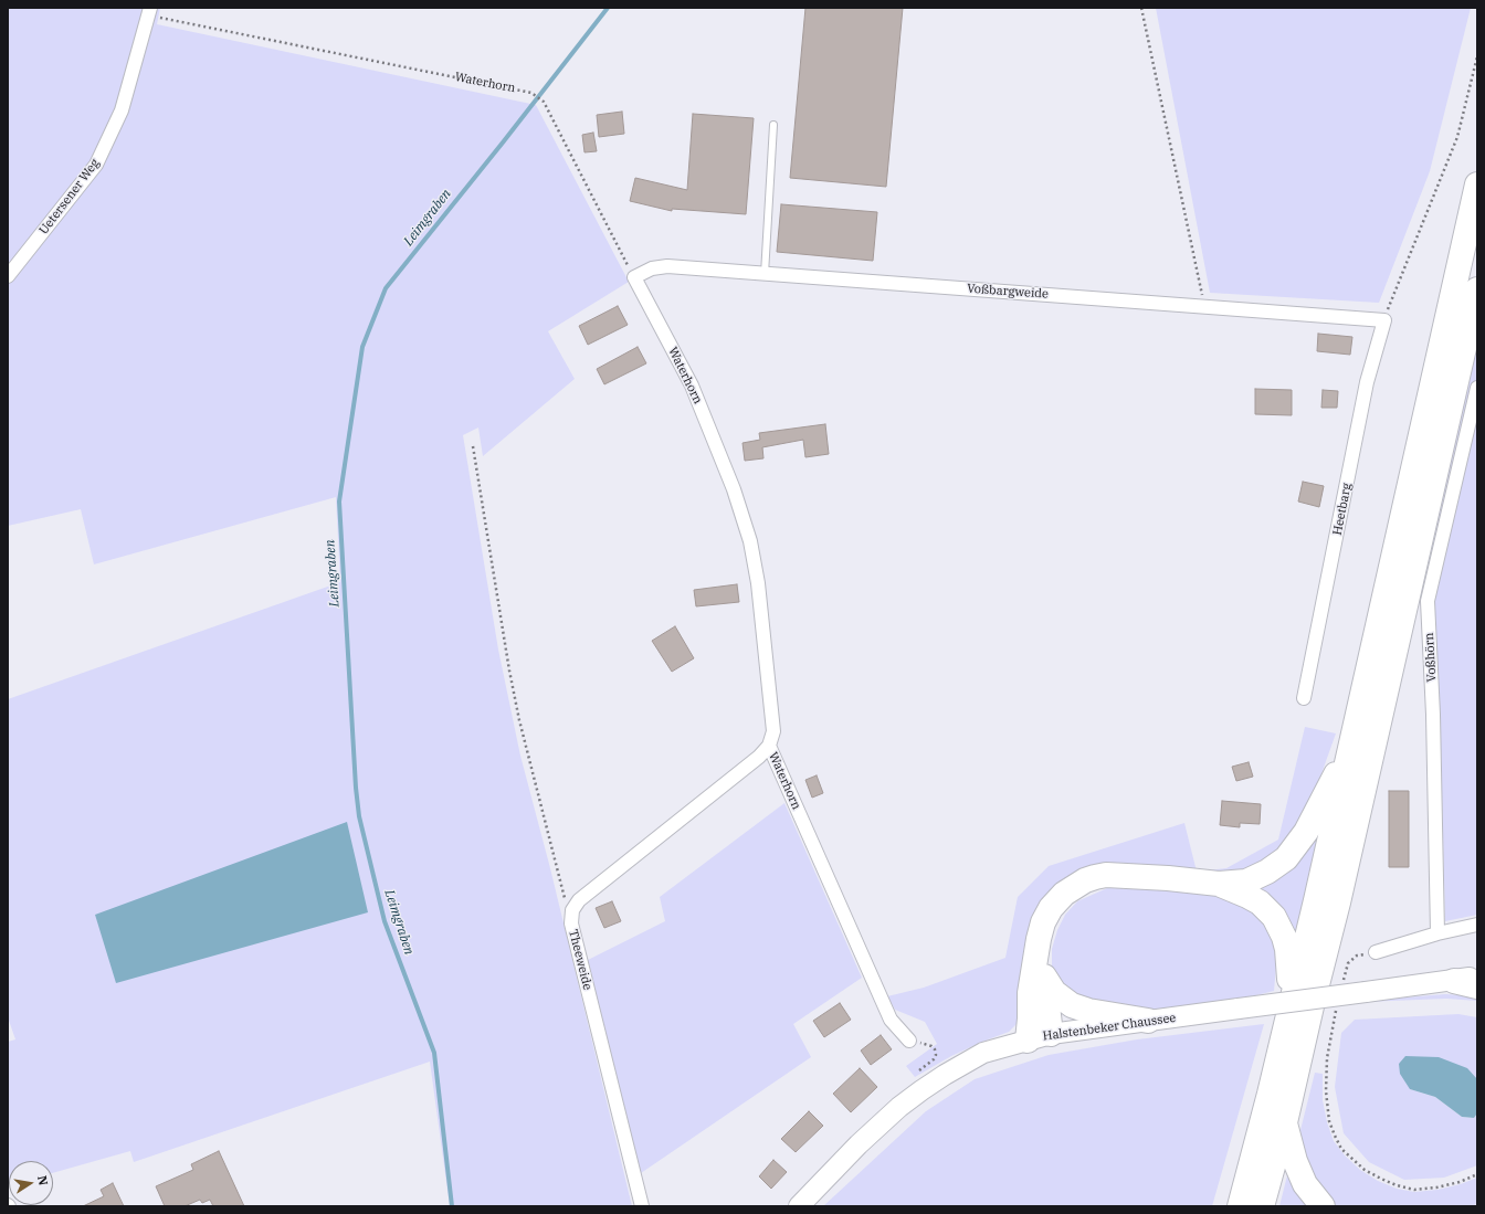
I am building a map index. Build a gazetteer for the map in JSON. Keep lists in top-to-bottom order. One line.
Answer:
{"streets":{"main road":["Halstenbeker Chaussee"],"street":["Waterhorn","Uetersener Weg","Voßbargweide","Heetbarg","Voßhörn","Theeweide"]},"crossings":[["Waterhorn","Uetersener Weg"],["Waterhorn","Voßbargweide"],["Voßbargweide","Heetbarg"]],"water":["Leimgraben"],"north":"right"}
